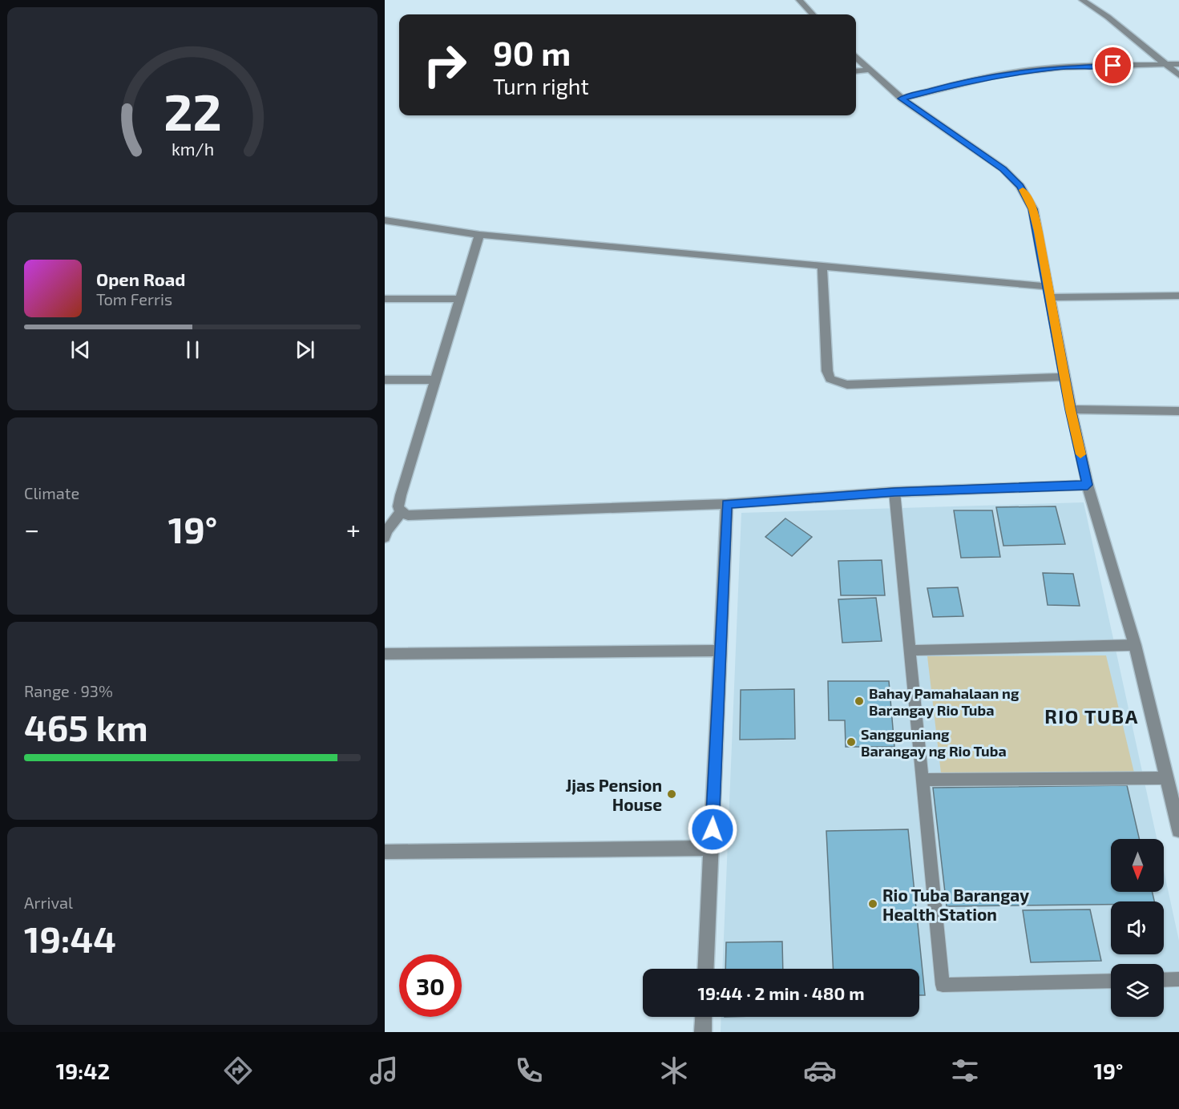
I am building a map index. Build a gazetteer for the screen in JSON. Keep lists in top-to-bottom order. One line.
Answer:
{"districts":["RIO TUBA"],"places":["Bahay Pamahalaan ng Barangay Rio Tuba","Sangguniang Barangay ng Rio Tuba","Jjas Pension House","Rio Tuba Barangay Health Station"],"north":"bottom","page":{"turn":["90 m","Turn right"],"song":["Open Road","Tom Ferris"],"tile":["Climate",["Range · 93%","465 km"],["Arrival","19:44"]],"heat":["−","19°","+"],"limit":"30","trip":"19:44 · 2 min · 480 m","tabs":["19:42","19°"],"gauge":["22","km/h"]}}
